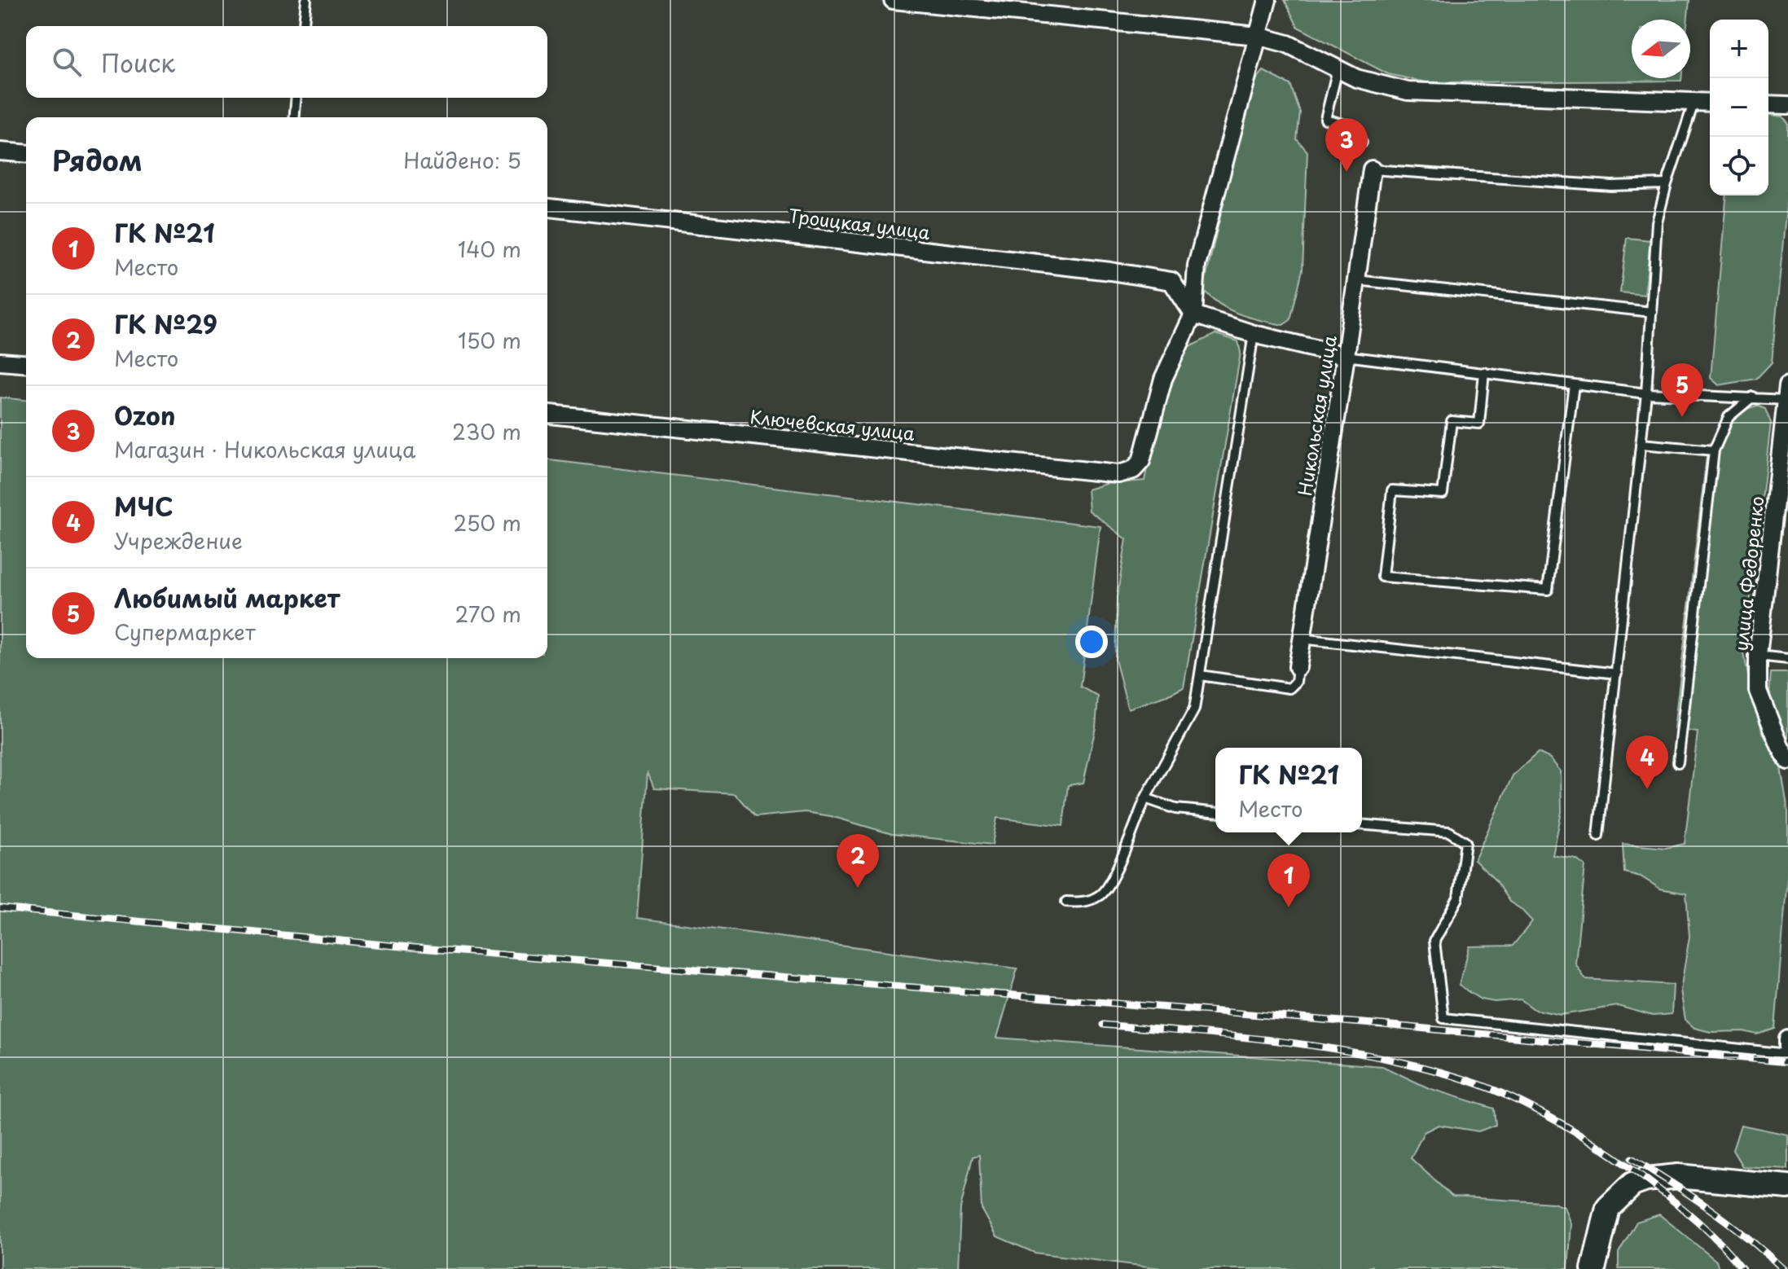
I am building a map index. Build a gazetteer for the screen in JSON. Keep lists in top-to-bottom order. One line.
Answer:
{"streets":{"street":["Троицкая улица","Никольская улица","Ключевская улица","улица Федоренко"]},"crossings":[["Троицкая улица","Ключевская улица"]],"north":"left","page":{"map_buttons":["+","−"],"search":"Поиск","heading":["Рядом","Найдено: 5"],"pins":["3","5","4","2","1"],"list":[{"mark":"1","name":"ГК №21","note":"Место","value":"140 m"},{"mark":"2","name":"ГК №29","note":"Место","value":"150 m"},{"mark":"3","name":"Ozon","note":"Магазин · Никольская улица","value":"230 m"},{"mark":"4","name":"МЧС","note":"Учреждение","value":"250 m"},{"mark":"5","name":"Любимый маркет","note":"Супермаркет","value":"270 m"}],"popup":["ГК №21","Место"]}}
